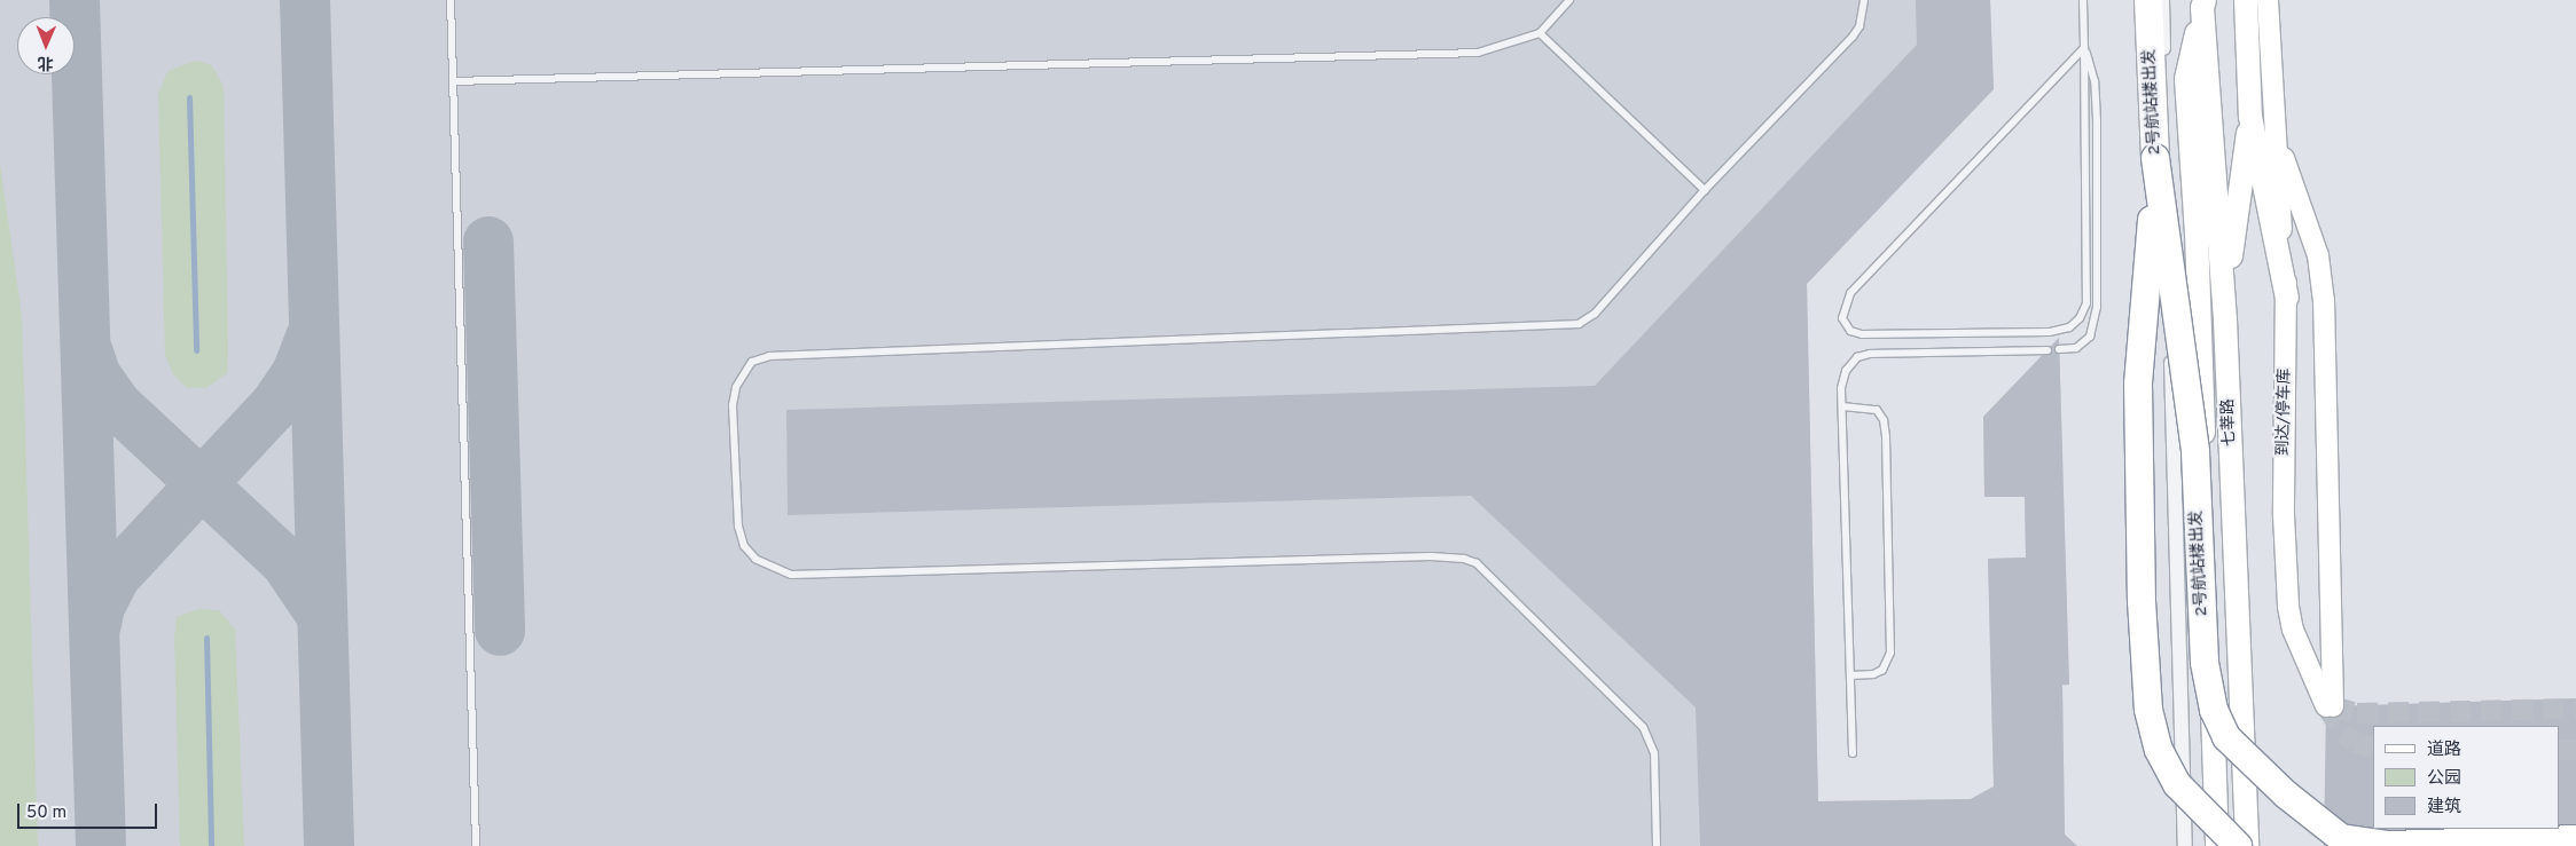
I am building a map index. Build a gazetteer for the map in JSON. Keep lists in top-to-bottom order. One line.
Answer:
{"streets":{"highway":["2号航站楼出发"],"main road":["到达/停车库","七莘路"]},"legend":["道路","公园","建筑"],"scale_bar":"50 m","north":"bottom"}
